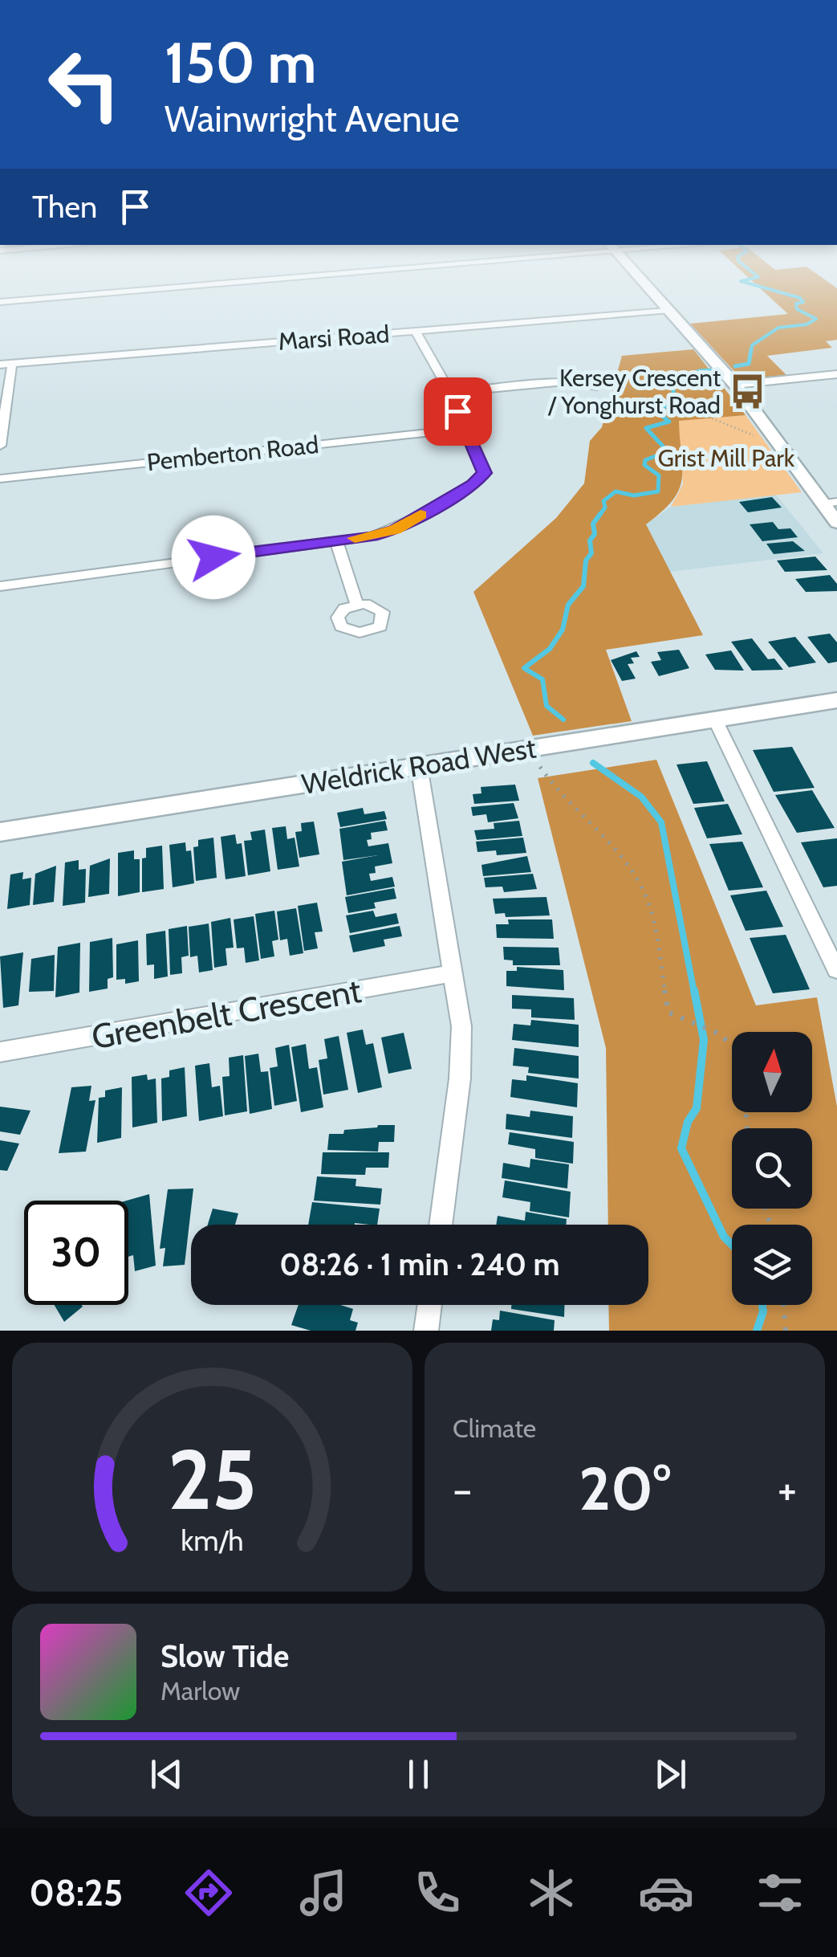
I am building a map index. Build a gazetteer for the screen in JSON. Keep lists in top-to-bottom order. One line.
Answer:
{"streets":{"street":["Marsi Road","Pemberton Road","Weldrick Road West","Greenbelt Crescent"]},"parks":["Grist Mill Park"],"places":{"bus stop":["Kersey Crescent / Yonghurst Road"]},"north":"top","page":{"turn":["150 m","Wainwright Avenue"],"then":"Then","limit":"30","trip":"08:26 · 1 min · 240 m","tile":"Climate","heat":["−","20°","+"],"song":["Slow Tide","Marlow"],"tabs":"08:25","gauge":["25","km/h"]}}
